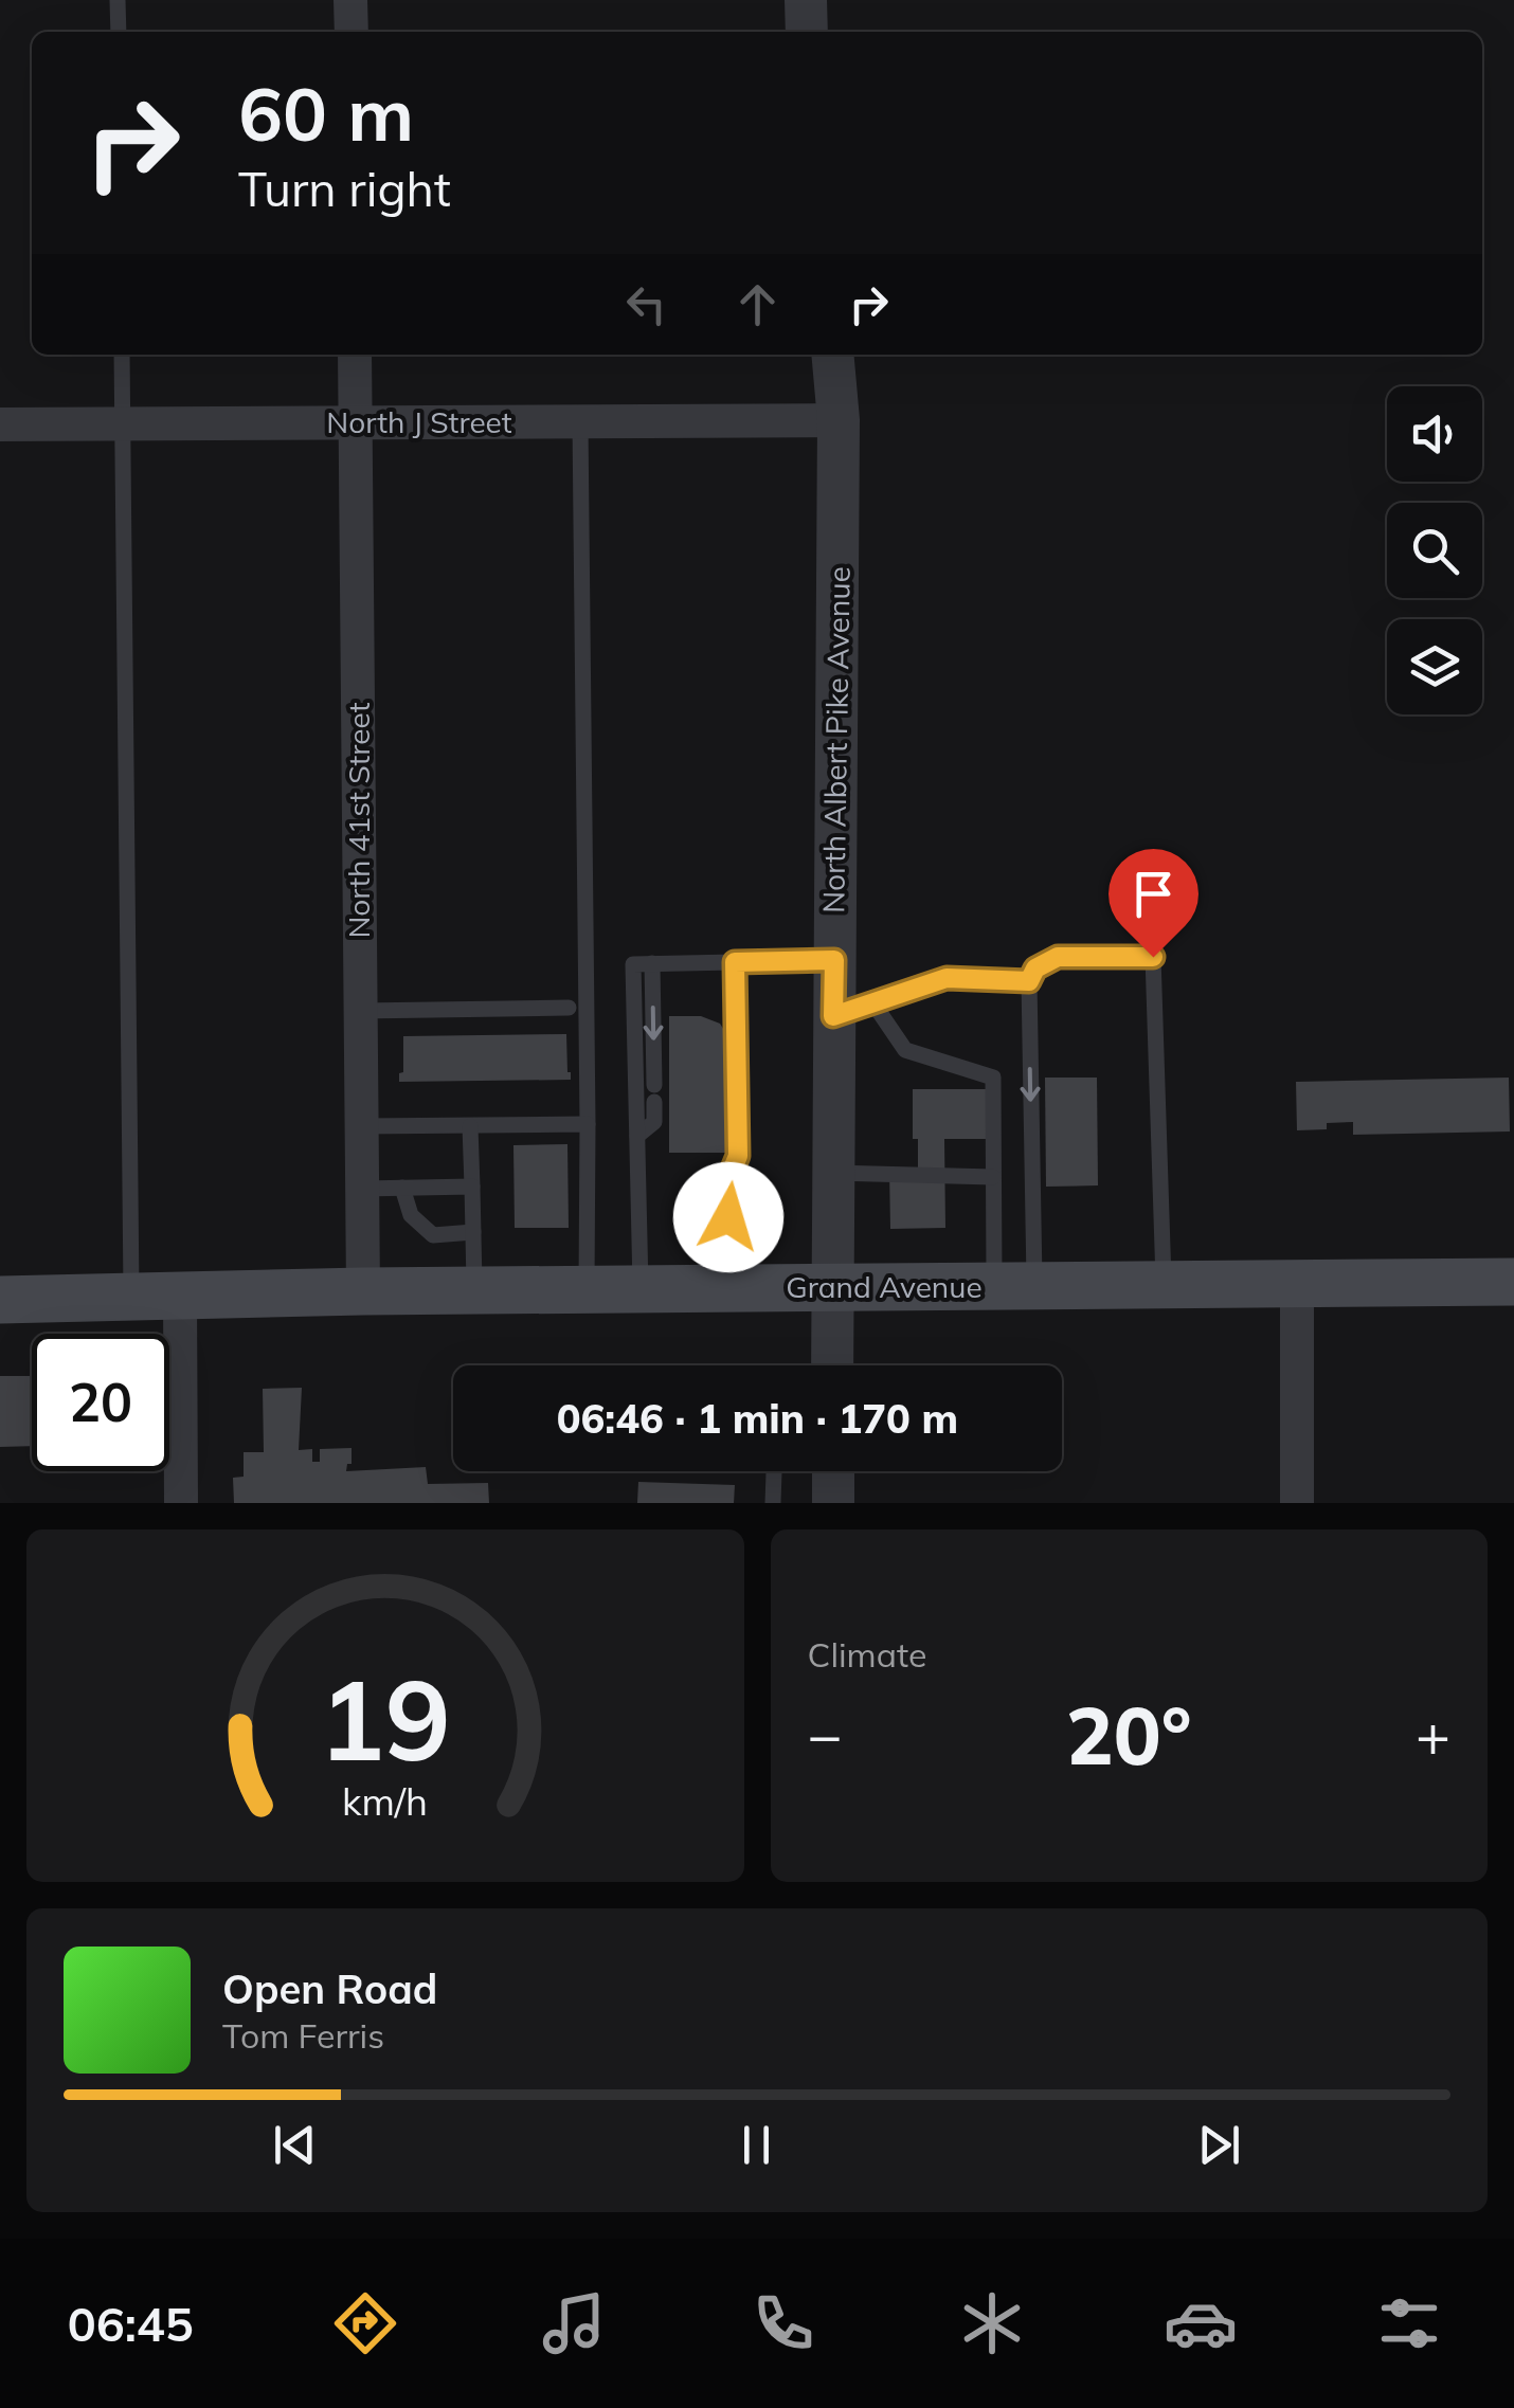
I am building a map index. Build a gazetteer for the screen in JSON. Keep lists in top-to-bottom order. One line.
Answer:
{"streets":{"main road":["Grand Avenue"],"street":["North J Street","North Albert Pike Avenue","North 41st Street"]},"crossings":[["North J Street","North Albert Pike Avenue"],["North J Street","North 41st Street"],["North Albert Pike Avenue","Grand Avenue"],["North 41st Street","Grand Avenue"]],"page":{"turn":["60 m","Turn right"],"limit":"20","trip":"06:46 · 1 min · 170 m","tile":"Climate","heat":["−","20°","+"],"song":["Open Road","Tom Ferris"],"tabs":"06:45","gauge":["19","km/h"]}}
